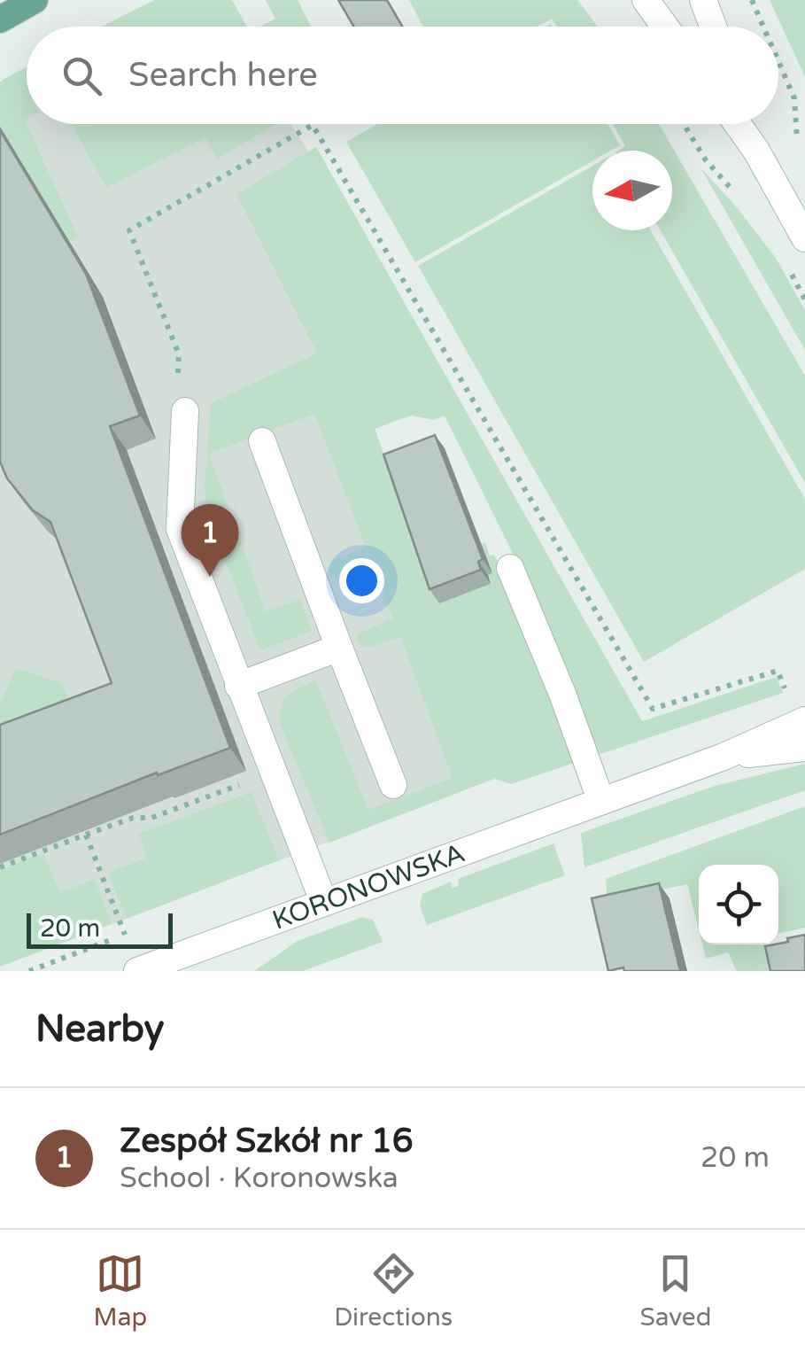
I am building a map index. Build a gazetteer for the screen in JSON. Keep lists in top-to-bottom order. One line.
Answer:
{"streets":{"street":["KORONOWSKA"]},"scale_bar":"20 m","north":"left","page":{"search":"Search here","pins":"1","scale":"20 m","heading":"Nearby","list":[{"mark":"1","name":"Zespół Szkół nr 16","note":"School · Koronowska","value":"20 m"}],"nav":["Map","Directions","Saved"]}}
